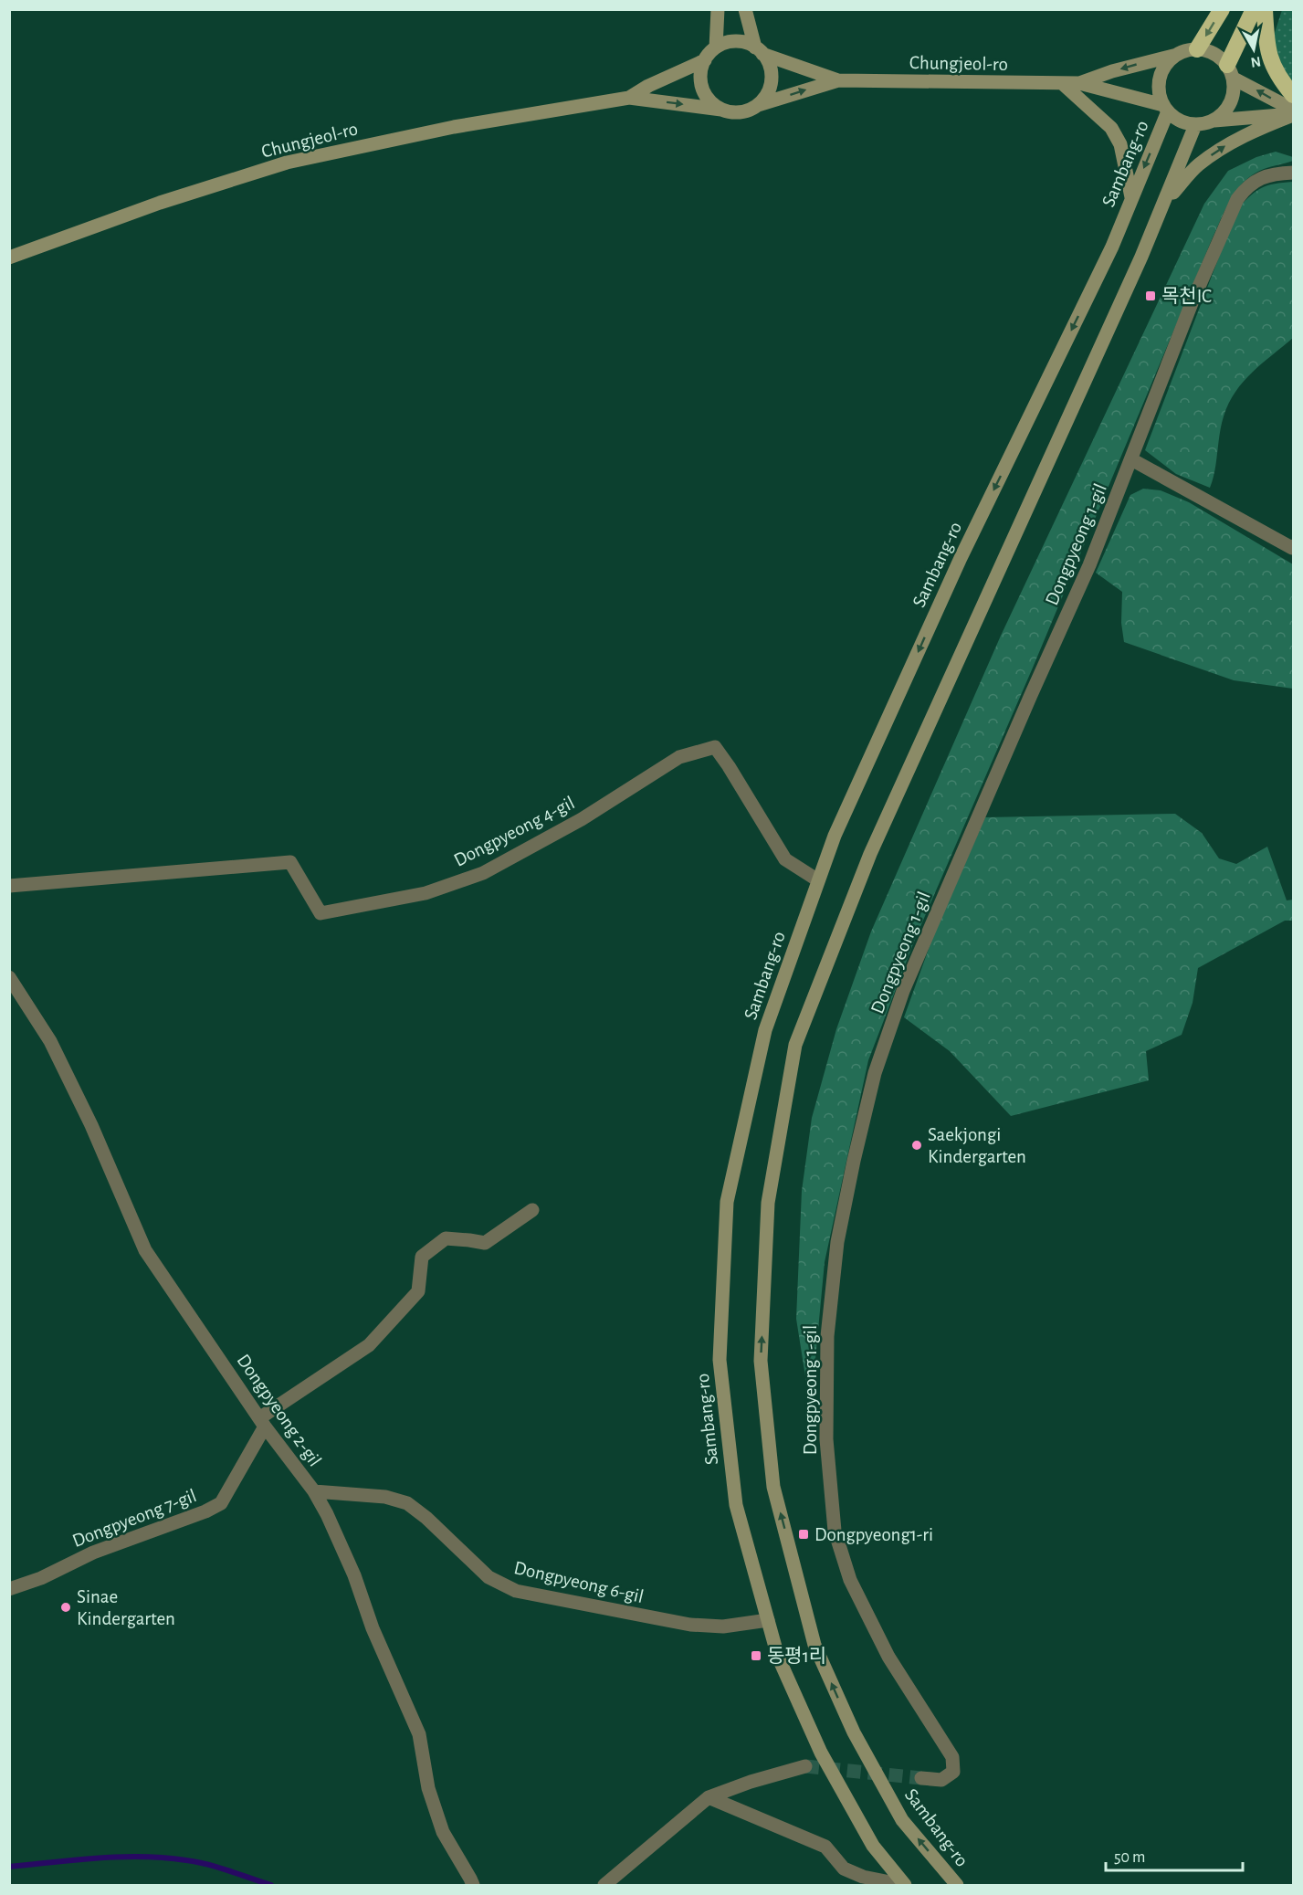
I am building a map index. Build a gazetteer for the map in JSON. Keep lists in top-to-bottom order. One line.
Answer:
{"streets":{"street":["Chungjeol-ro","Sambang-ro","Dongpyeong 1-gil","Dongpyeong 4-gil","Dongpyeong 2-gil","Dongpyeong 7-gil","Dongpyeong 6-gil"]},"crossings":[["Chungjeol-ro","Sambang-ro"],["Sambang-ro","Dongpyeong 4-gil"],["Sambang-ro","Dongpyeong 6-gil"],["Dongpyeong 2-gil","Dongpyeong 7-gil"],["Dongpyeong 2-gil","Dongpyeong 6-gil"]],"places":{"transit":["목천IC","Dongpyeong1-ri","동평1리"],"other":["Saekjongi Kindergarten","Sinae Kindergarten"]},"scale_bar":"50 m","north":"bottom"}
